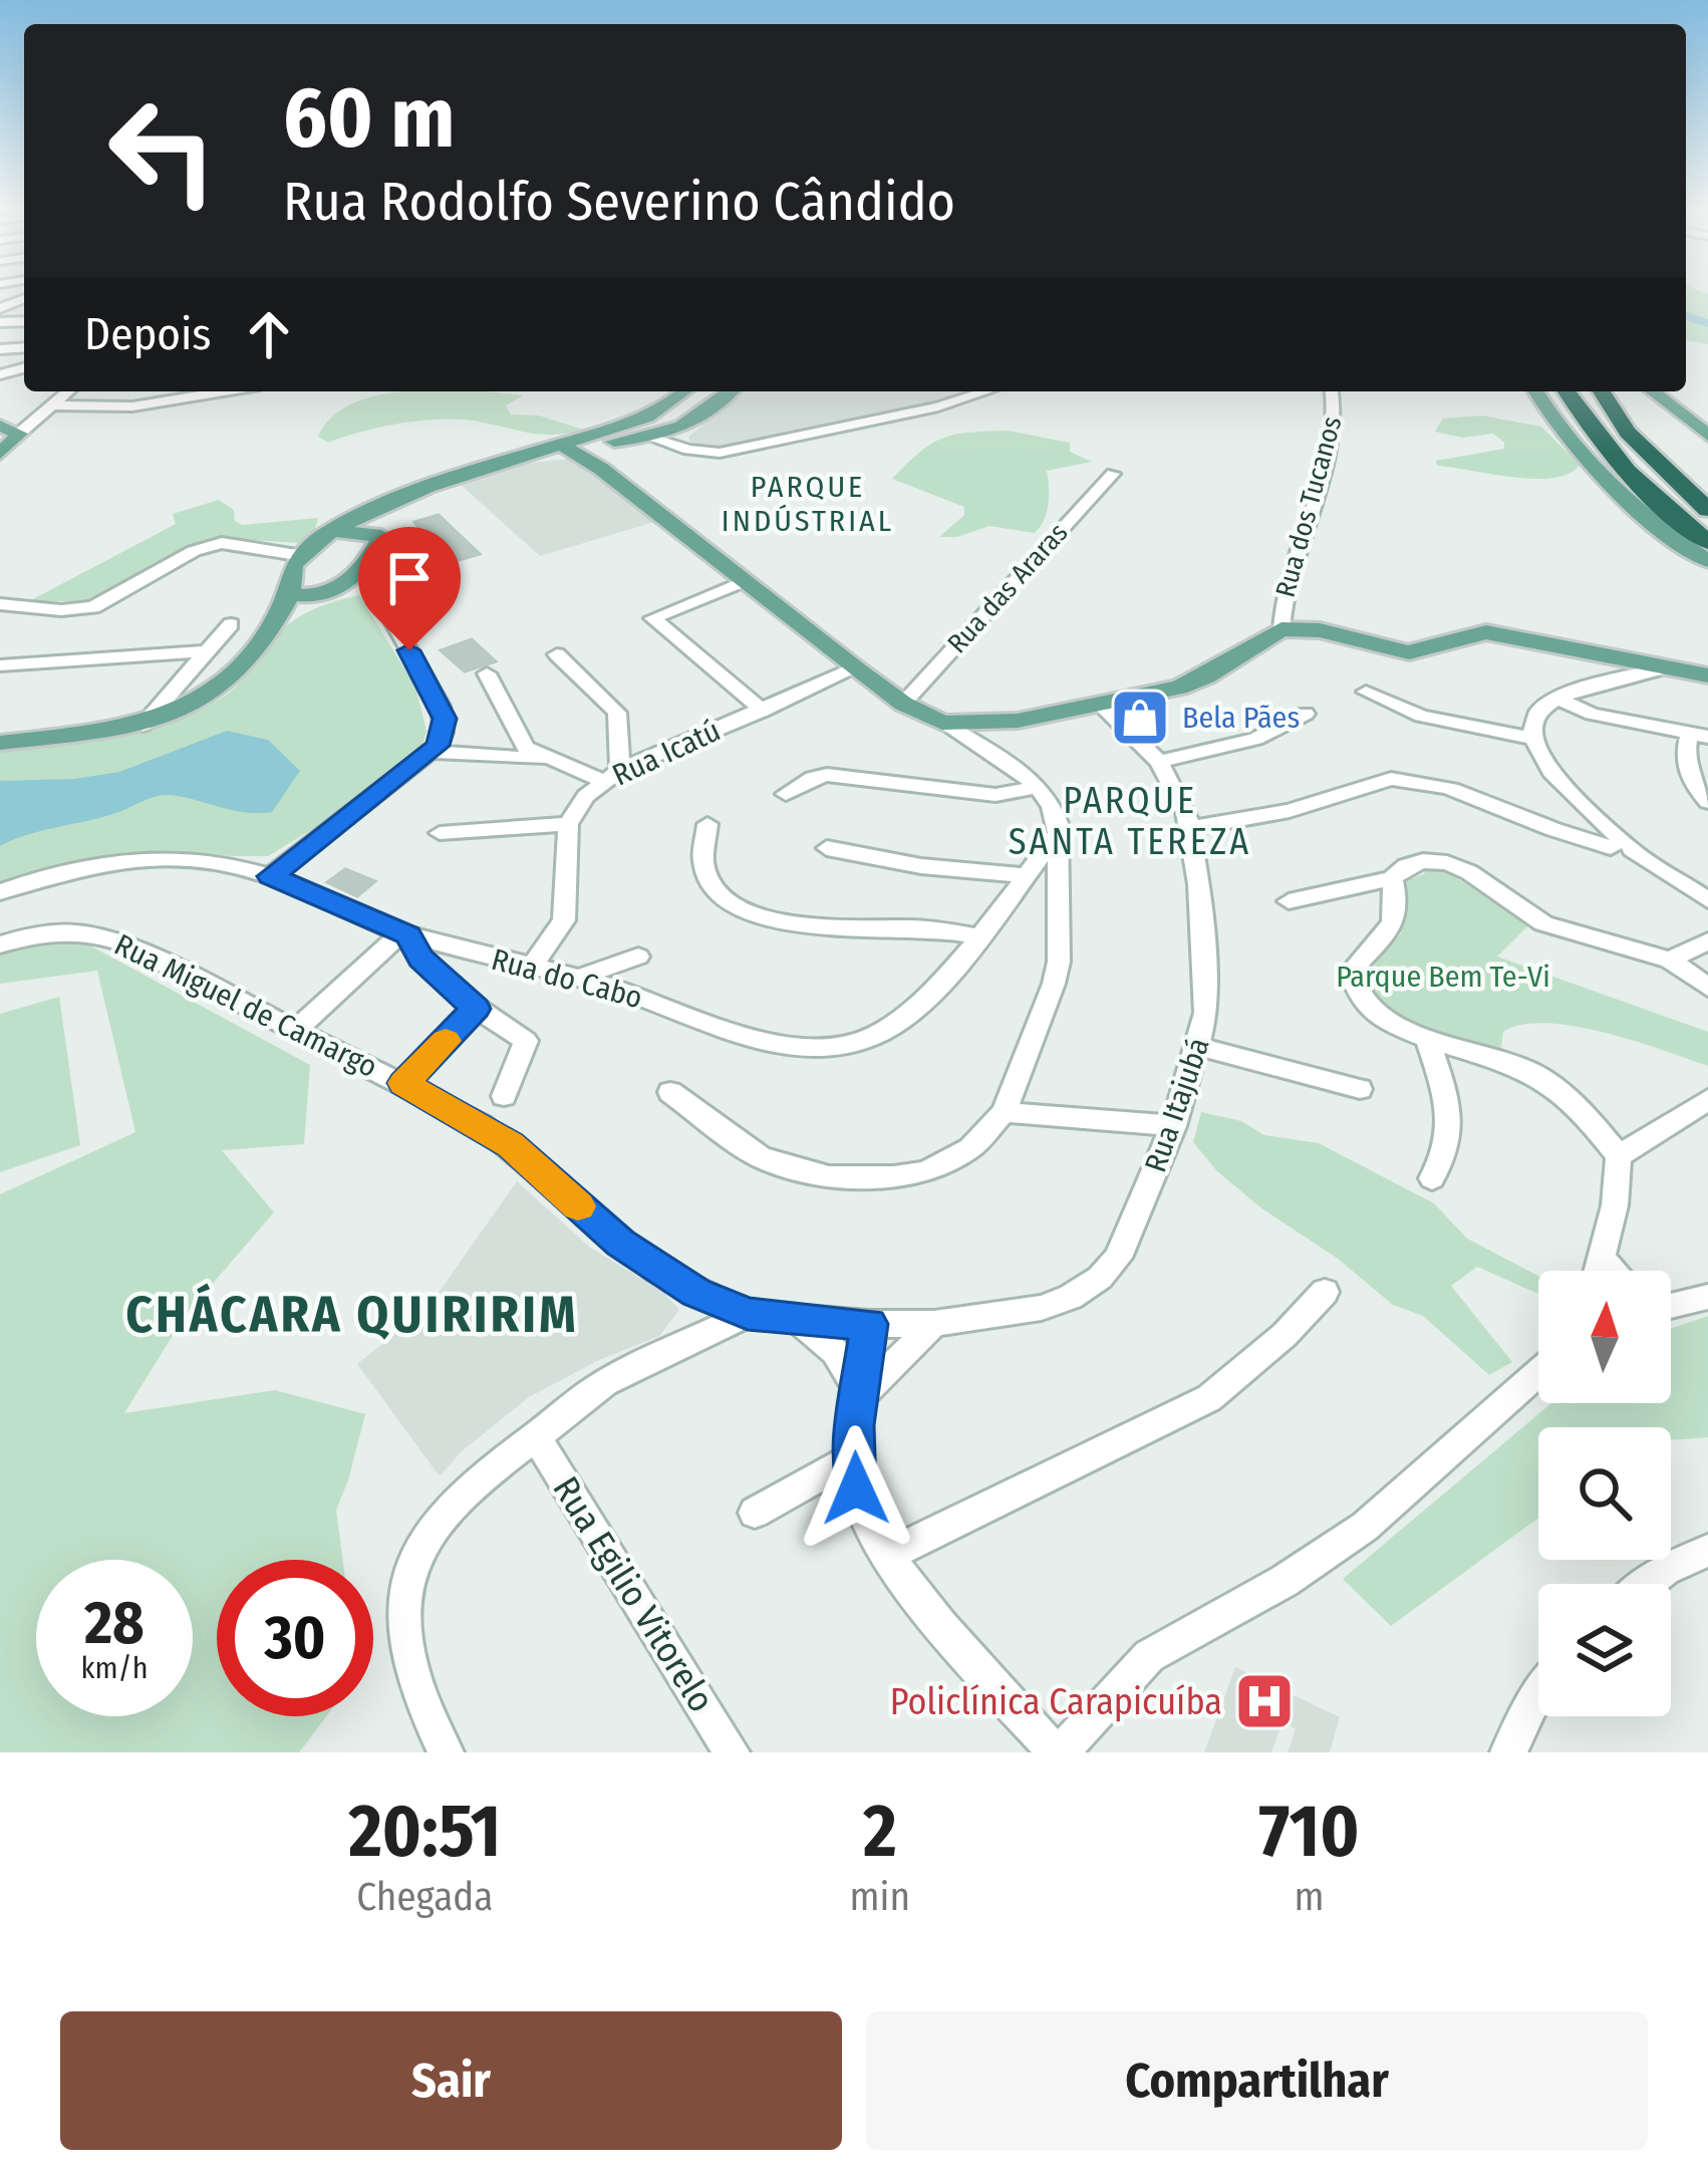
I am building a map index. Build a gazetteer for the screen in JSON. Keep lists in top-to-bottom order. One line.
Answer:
{"streets":{"street":["Rua dos Tucanos","Rua das Araras","Rua Icatú","Rua do Cabo","Rua Miguel de Camargo","Rua Itajubá","Rua Egilio Vitorelo"]},"crossings":[["Rua Miguel de Camargo","Rua Itajubá"]],"districts":["PARQUE INDÚSTRIAL","PARQUE SANTA TEREZA","CHÁCARA QUIRIRIM"],"parks":["Parque Bem Te-Vi"],"places":{"shop":["Bela Pães"],"hospital":["Policlínica Carapicuíba"]},"north":"top","page":{"turn":["60 m","Rua Rodolfo Severino Cândido"],"then":"Depois","speed":"28 km/h","limit":"30","eta":["20:51","Chegada","2","min","710","m"],"buttons":["Sair","Compartilhar"]}}
